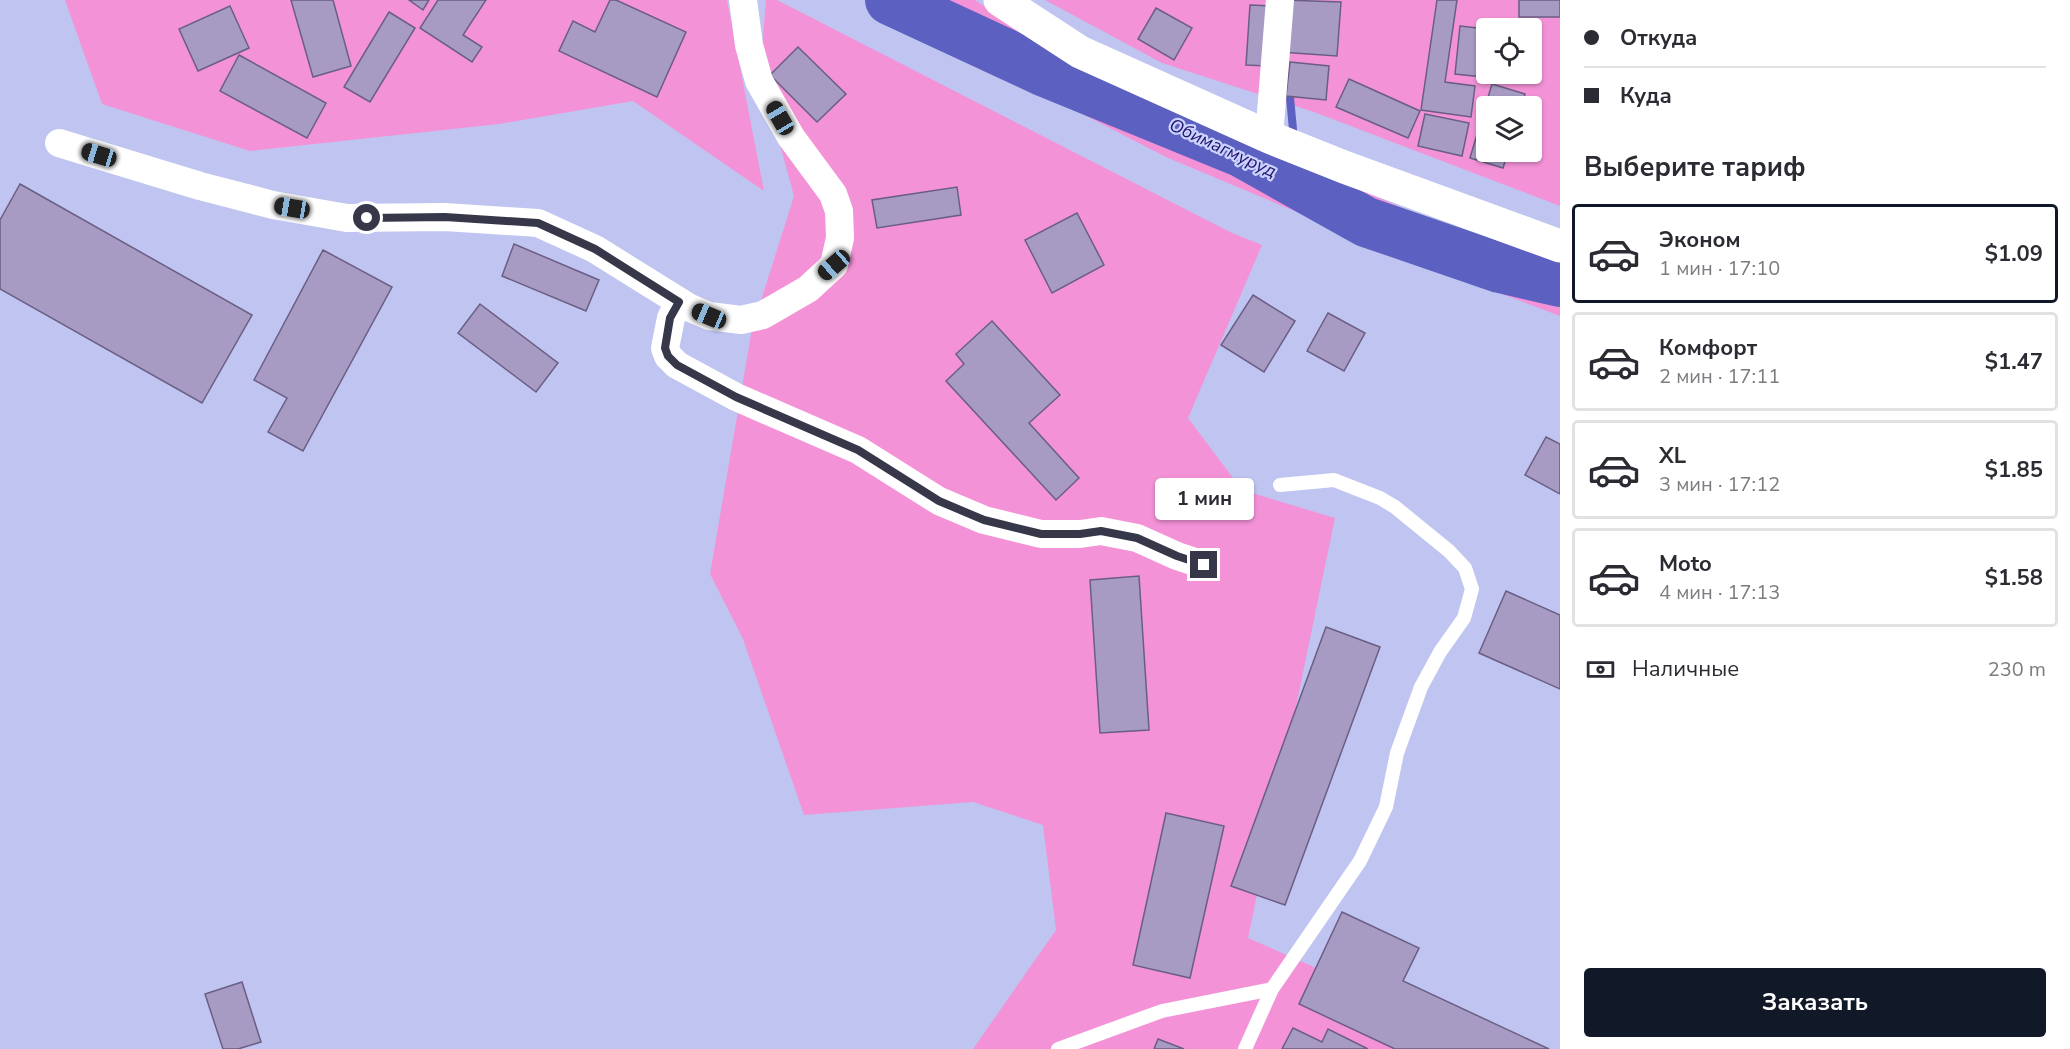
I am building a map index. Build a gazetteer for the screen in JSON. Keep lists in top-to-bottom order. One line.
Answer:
{"water":["Обимагмуруд"],"page":{"banner":["Откуда","Куда"],"heading":"Выберите тариф","list":[{"name":"Эконом","note":"1 мин · 17:10","value":"$1.09"},{"name":"Комфорт","note":"2 мин · 17:11","value":"$1.47"},{"name":"XL","note":"3 мин · 17:12","value":"$1.85"},{"name":"Moto","note":"4 мин · 17:13","value":"$1.58"}],"bubble":"1 мин","pay":["Наличные","230 m"],"buttons":"Заказать"}}
